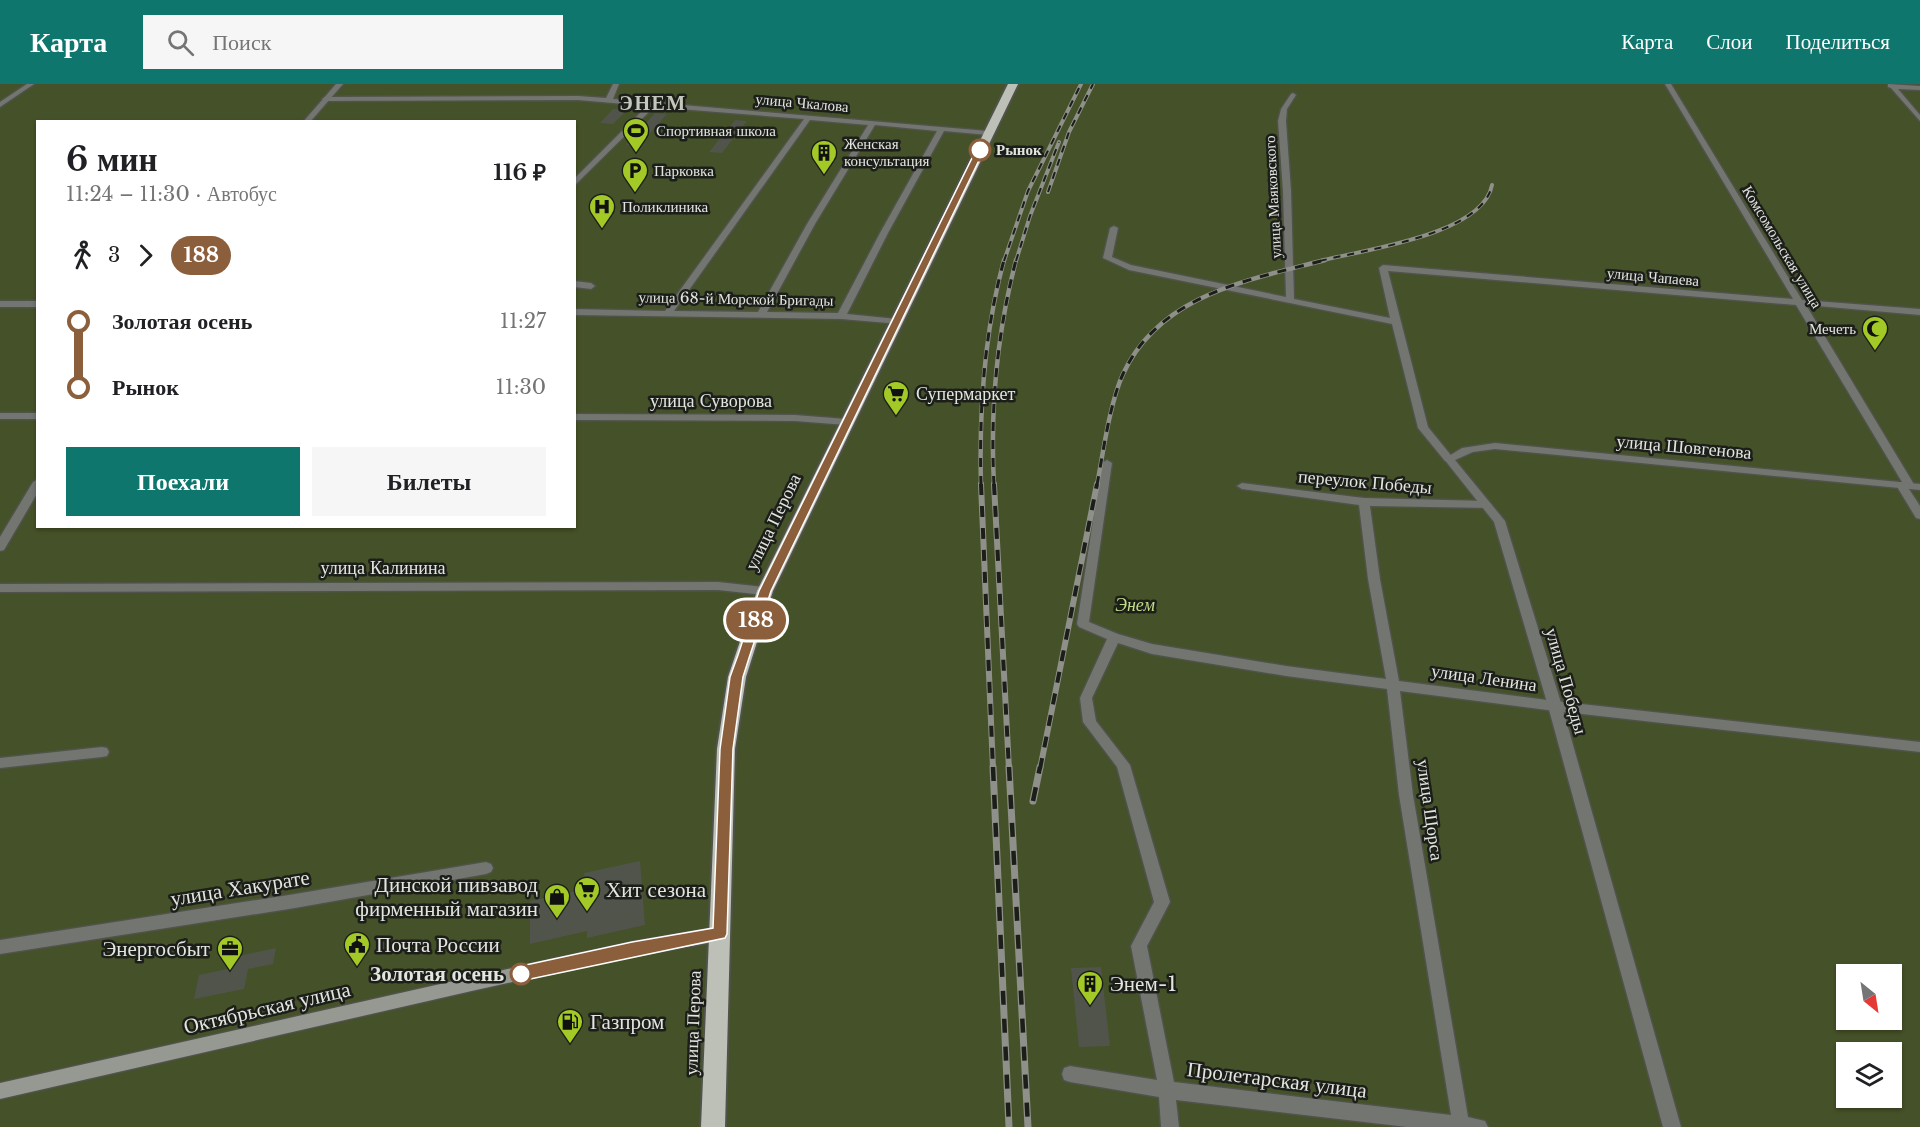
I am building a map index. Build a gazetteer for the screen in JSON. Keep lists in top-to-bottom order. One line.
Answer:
{"streets":{"highway":["улица Перова"],"main road":["Октябрьская улица"],"street":["улица Чкалова","улица Маяковского","Комсомольская улица","улица Чапаева","улица 68-й Морской Бригады","улица Суворова","улица Шовгенова","переулок Победы","улица Калинина","улица Ленина","улица Победы","улица Щорса","улица Хакурате","Пролетарская улица"]},"crossings":[["улица Чкалова","улица Перова"],["Комсомольская улица","улица Чапаева"],["Комсомольская улица","улица Шовгенова"],["улица Чапаева","улица Победы"],["улица 68-й Морской Бригады","улица Перова"],["улица Суворова","улица Перова"],["улица Шовгенова","улица Победы"],["переулок Победы","улица Победы"],["переулок Победы","улица Щорса"],["улица Перова","улица Калинина"],["улица Перова","Октябрьская улица"],["улица Ленина","улица Победы"],["улица Ленина","улица Щорса"],["улица Щорса","Пролетарская улица"]],"districts":["ЭНЕМ"],"parks":["Энем"],"places":{"other":["Рынок","Золотая осень"],"sports":["Спортивная школа"],"building":["Женская консультация","Энем-1"],"parking":["Парковка"],"hospital":["Поликлиника"],"mosque":["Мечеть"],"supermarket":["Супермаркет","Хит сезона"],"shop":["Динской пивзавод фирменный магазин"],"public building":["Почта России"],"office":["Энергосбыт"],"fuel station":["Газпром"]},"lines":["bus line 188"],"north":"bottom right","page":{"header":"Карта","search":"Поиск","nav":["Карта","Слои","Поделиться"],"on_map":"188","heading":["6 мин","11:24 – 11:30 · Автобус","116 ₽"],"legs":["3","188"],"list":[{"name":"Золотая осень","value":"11:27"},{"name":"Рынок","value":"11:30"}],"buttons":["Поехали","Билеты"]}}
